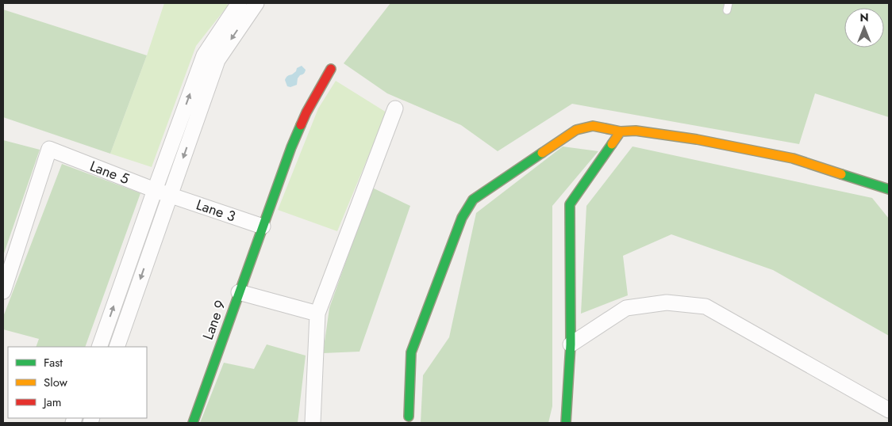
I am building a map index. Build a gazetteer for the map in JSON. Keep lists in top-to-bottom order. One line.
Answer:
{"streets":{"street":["Lane 5","Lane 3","Lane 9"]},"crossings":[["Lane 5","Lane 3"],["Lane 3","Lane 9"]],"legend":["Fast","Slow","Jam"],"north":"top"}
